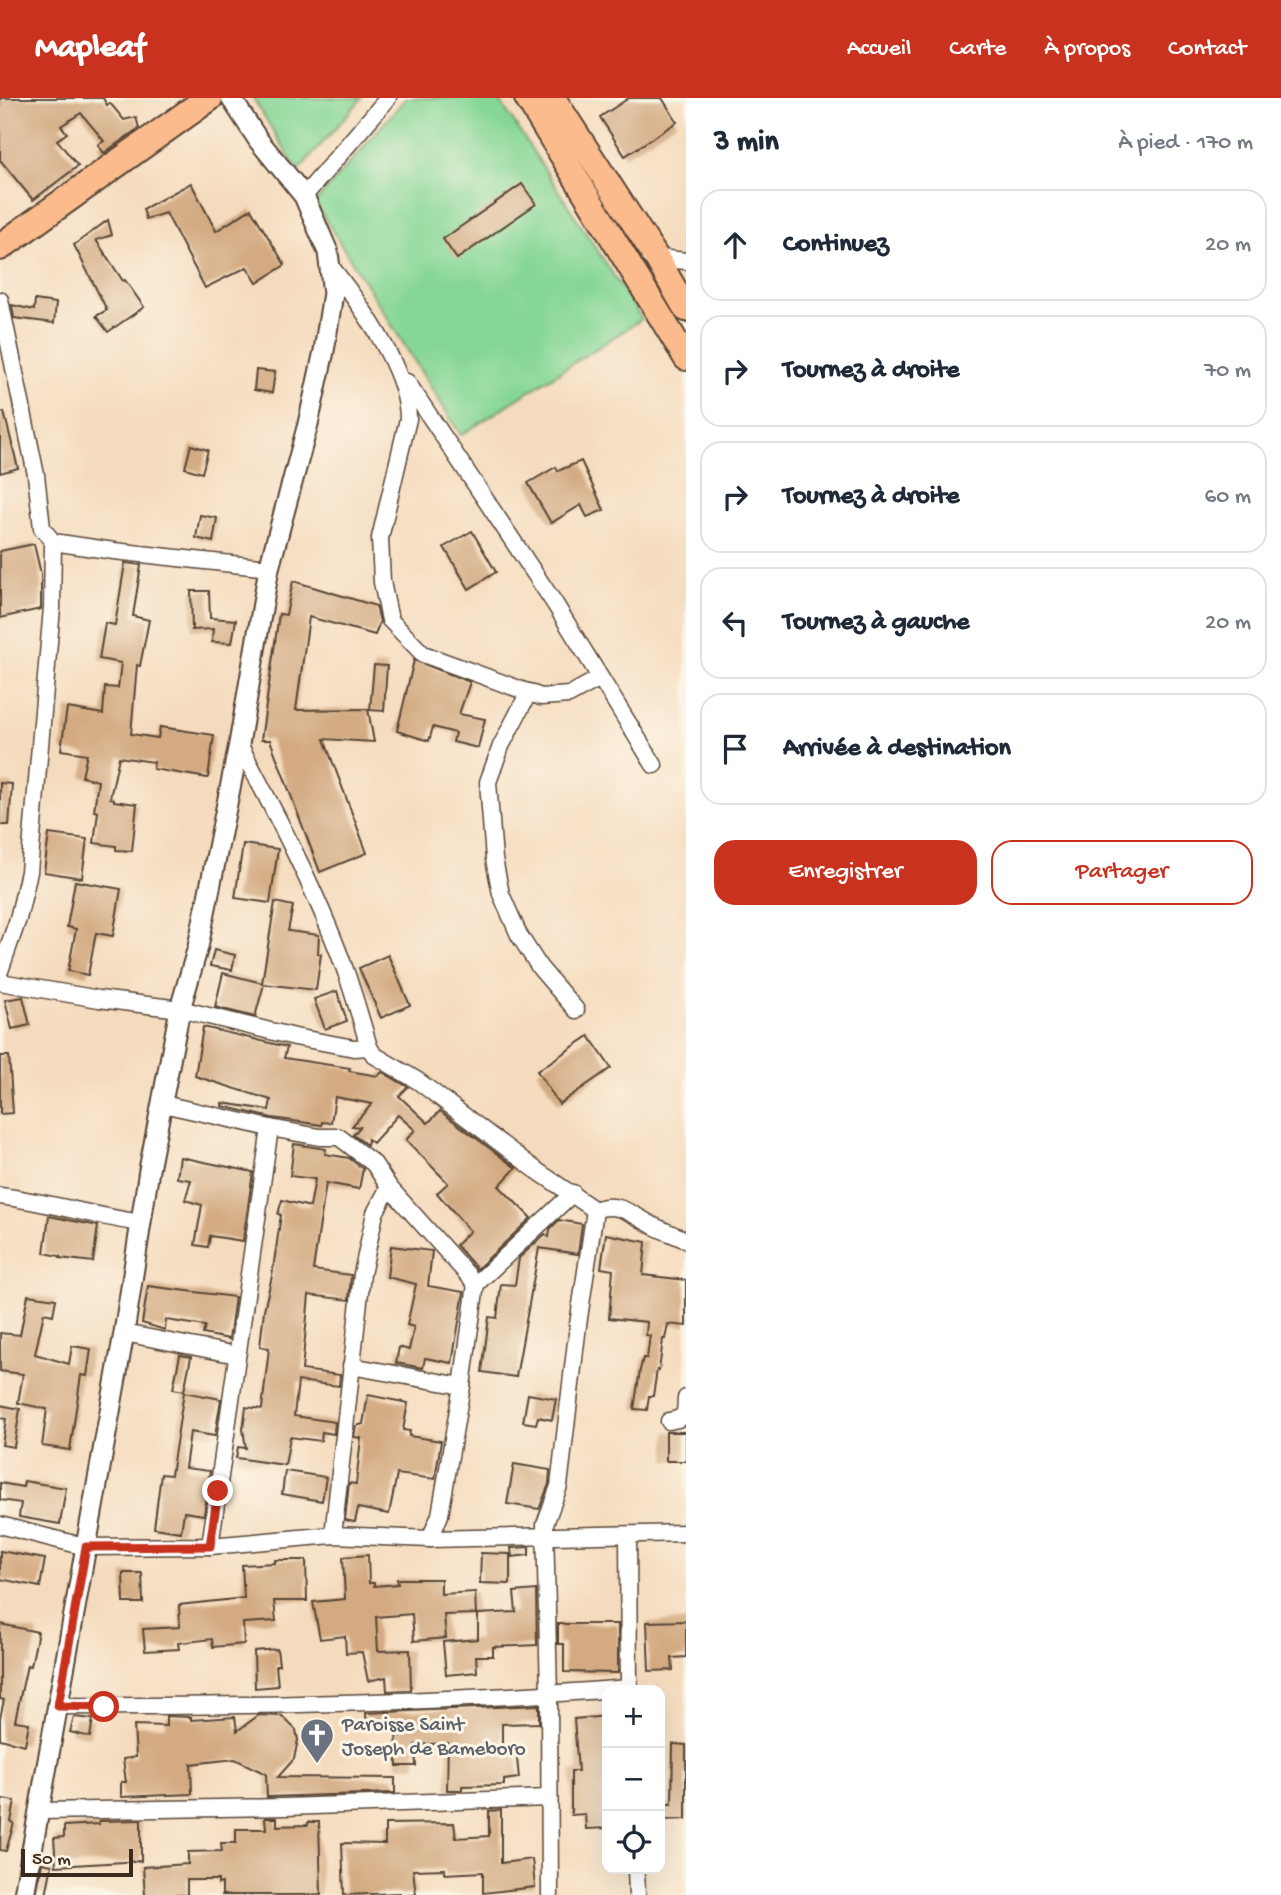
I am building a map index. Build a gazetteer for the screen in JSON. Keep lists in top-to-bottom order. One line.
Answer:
{"places":{"church":["Paroisse Saint Joseph de Bameboro"]},"scale_bar":"50 m","page":{"header":"Mapleaf","nav":["Accueil","Carte","À propos","Contact"],"heading":["3 min","À pied · 170 m"],"list":[["Continuez","20 m"],["Tournez à droite","70 m"],["Tournez à droite","60 m"],["Tournez à gauche","20 m"],"Arrivée à destination"],"buttons":["Enregistrer","Partager"],"map_buttons":["+","−"],"scale":"50 m"}}
